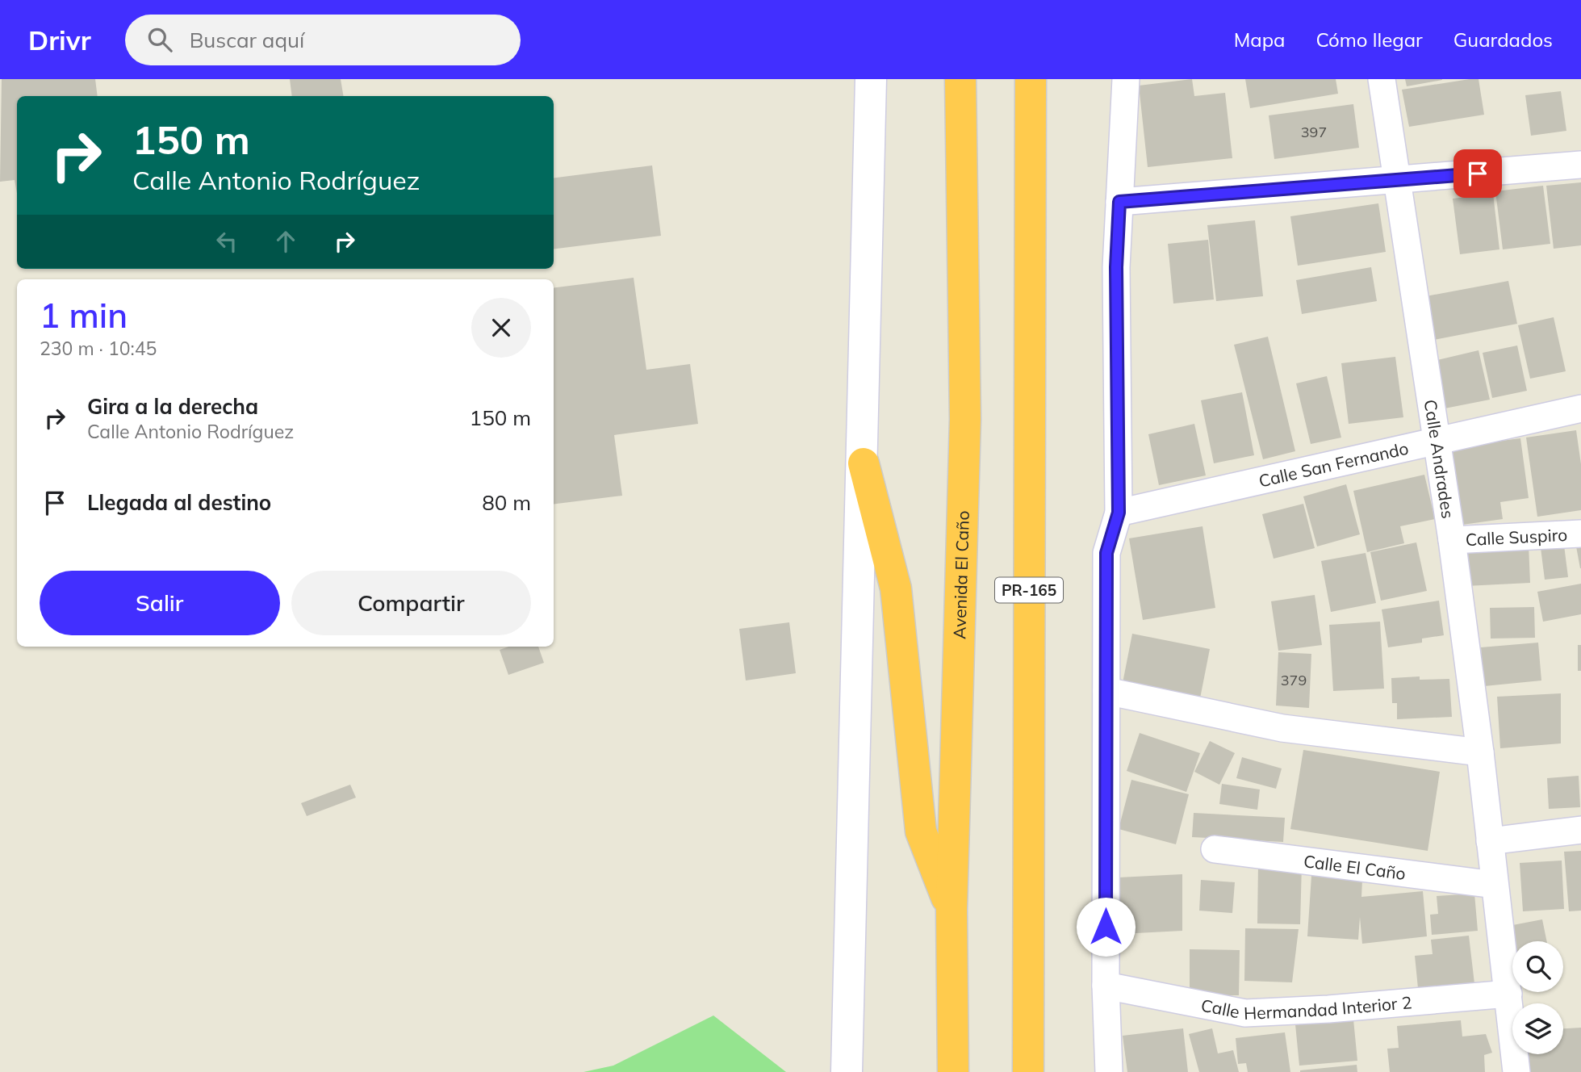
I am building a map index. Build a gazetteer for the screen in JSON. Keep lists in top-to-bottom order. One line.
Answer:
{"streets":{"highway":["Avenida El Caño","PR-165"],"street":["Calle Andrades","Calle San Fernando","Calle Suspiro","Calle El Caño","Calle Hermandad Interior 2"]},"crossings":[["Calle Andrades","Calle San Fernando"],["Calle Andrades","Calle Suspiro"],["Calle Andrades","Calle El Caño"],["Calle Andrades","Calle Hermandad Interior 2"]],"house_numbers":["397","379"],"page":{"header":"Drivr","search":"Buscar aquí","nav":["Mapa","Cómo llegar","Guardados"],"turn":["150 m","Calle Antonio Rodríguez"],"heading":["1 min","230 m · 10:45"],"list":[{"name":"Gira a la derecha","note":"Calle Antonio Rodríguez","value":"150 m"},{"name":"Llegada al destino","value":"80 m"}],"buttons":["Salir","Compartir"]}}
